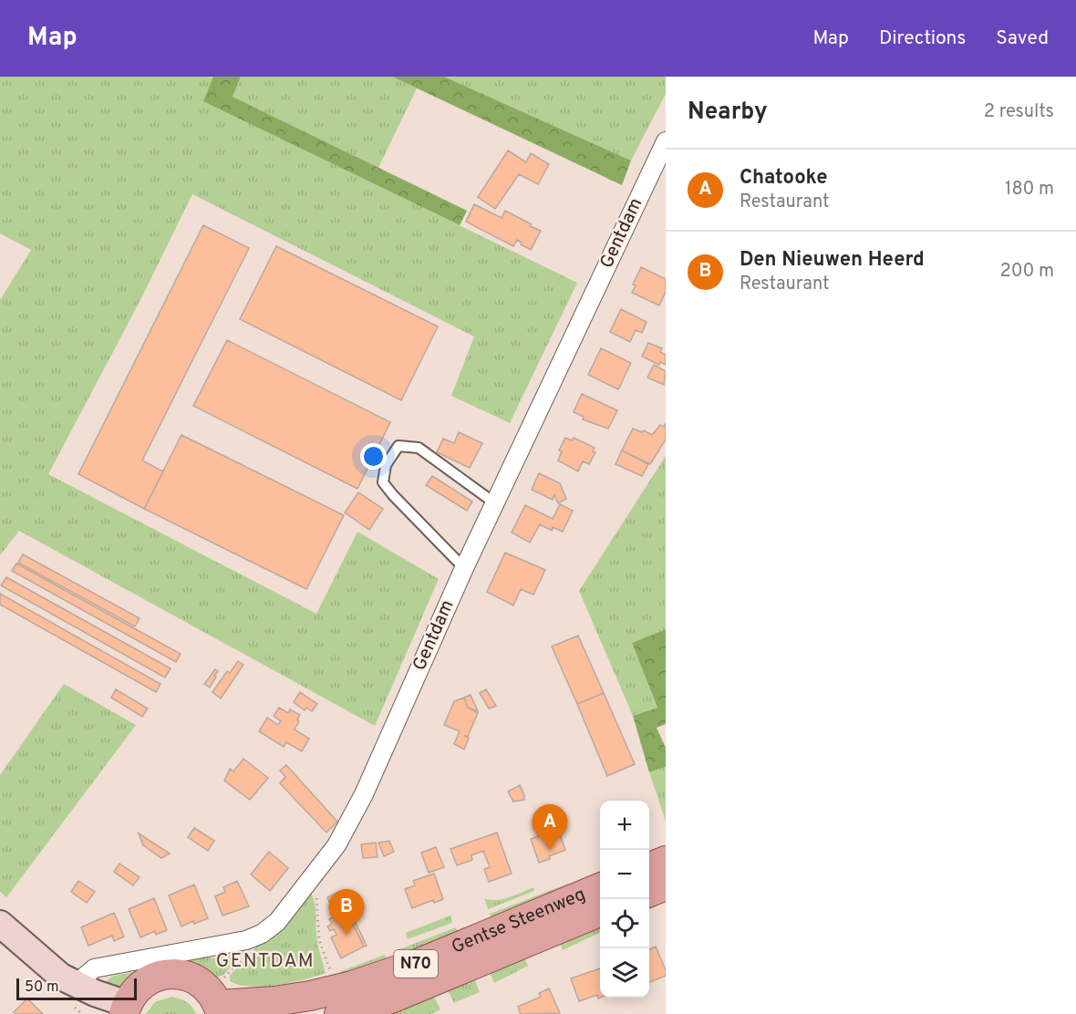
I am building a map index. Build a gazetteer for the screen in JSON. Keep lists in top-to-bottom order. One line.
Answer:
{"streets":{"main road":["Gentse Steenweg","N70"],"street":["Gentdam"]},"districts":["GENTDAM"],"scale_bar":"50 m","page":{"header":"Map","nav":["Map","Directions","Saved"],"heading":["Nearby","2 results"],"list":[{"mark":"A","name":"Chatooke","note":"Restaurant","value":"180 m"},{"mark":"B","name":"Den Nieuwen Heerd","note":"Restaurant","value":"200 m"}],"map_buttons":["+","−"],"pins":["A","B"],"scale":"50 m"}}
